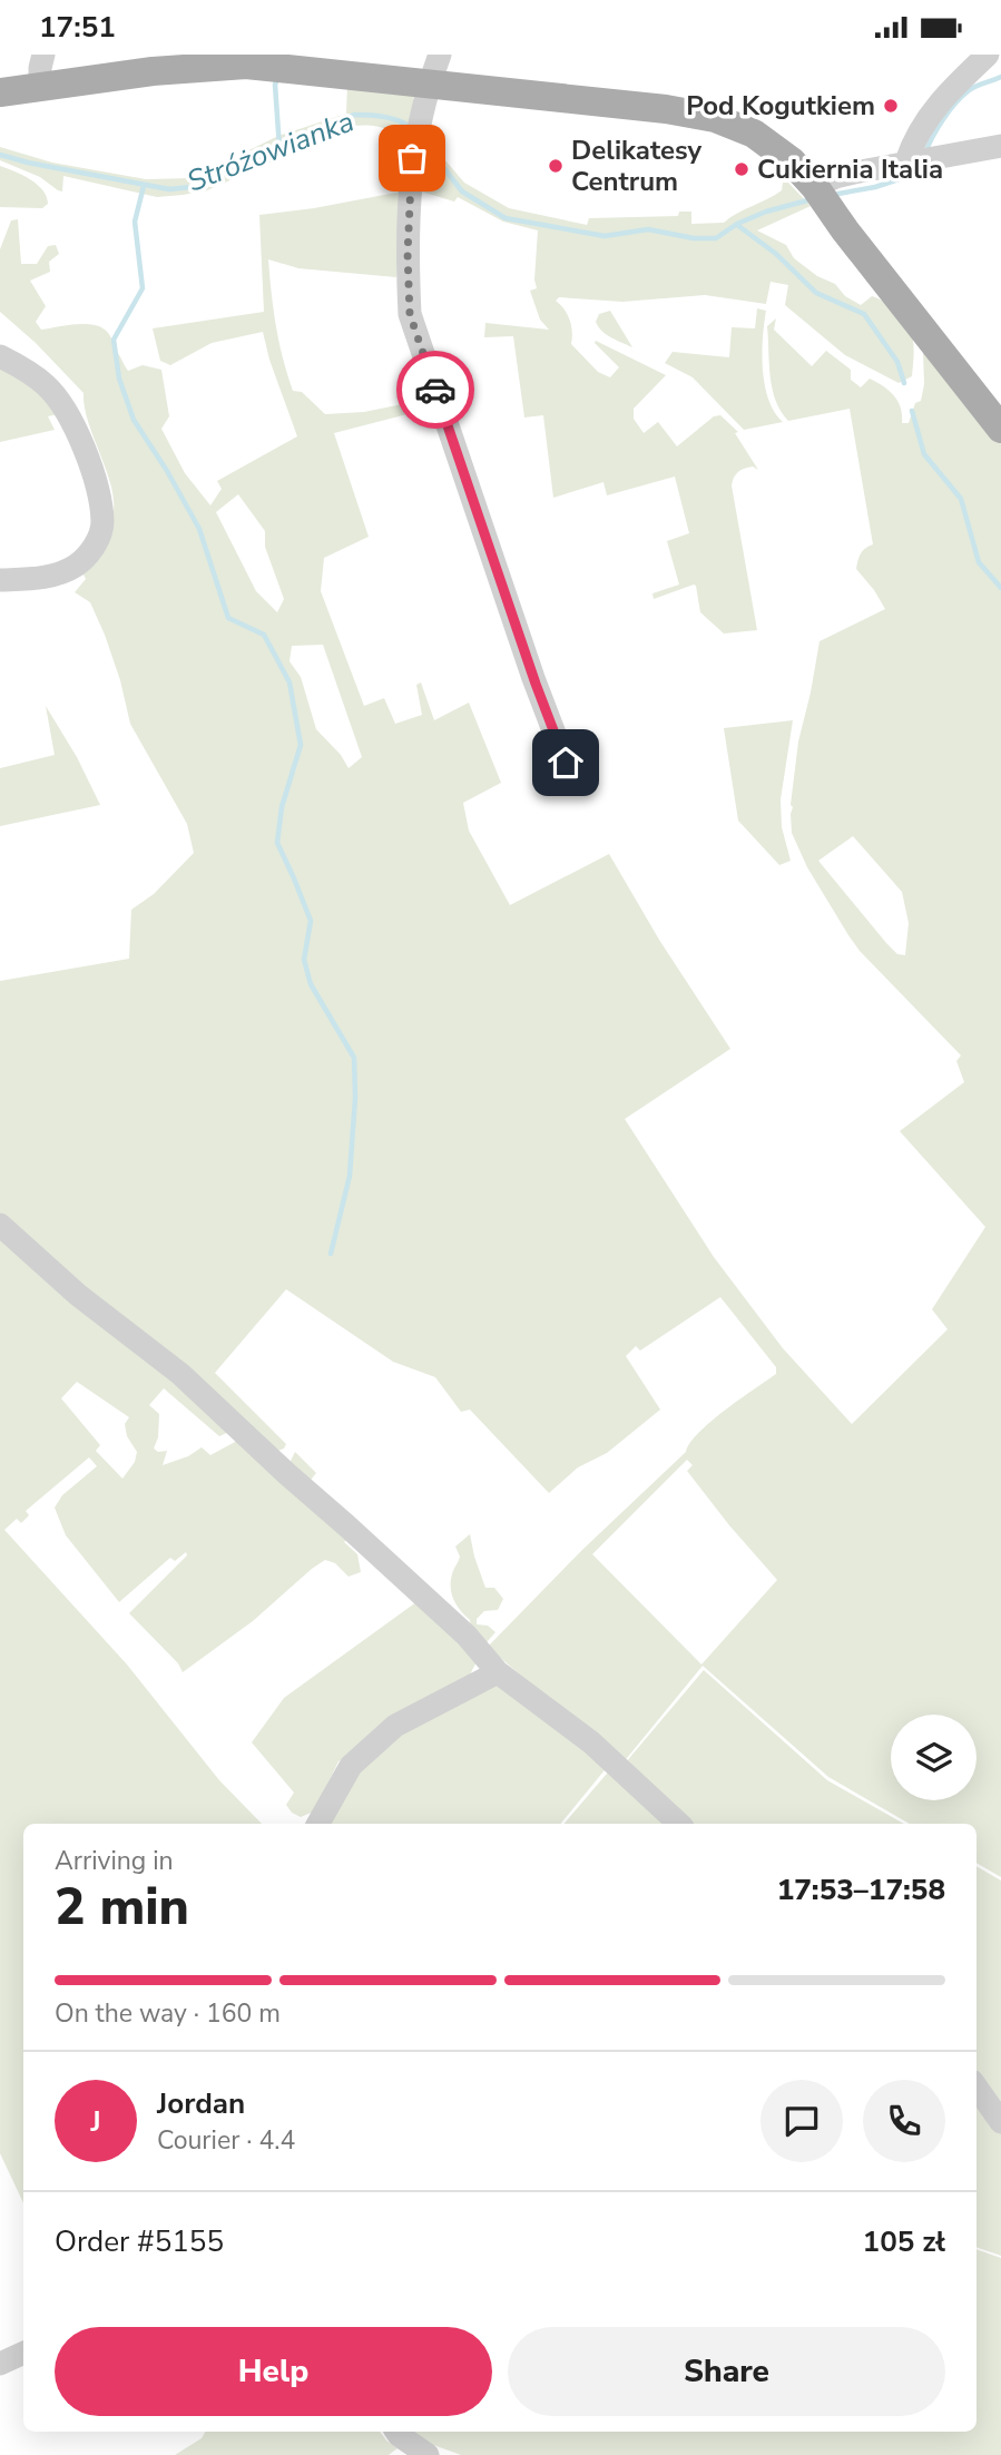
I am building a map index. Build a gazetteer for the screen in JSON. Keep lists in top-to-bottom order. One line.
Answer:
{"water":["Stróżowianka"],"places":["Pod Kogutkiem","Delikatesy Centrum","Cukiernia Italia"],"page":{"status":"17:51","heading":["2 min","Arriving in","17:53–17:58"],"panel":["Jordan","Courier · 4.4","Order #5155","105 zł"],"bar":"On the way · 160 m","round":"J","buttons":["Help","Share"]}}
